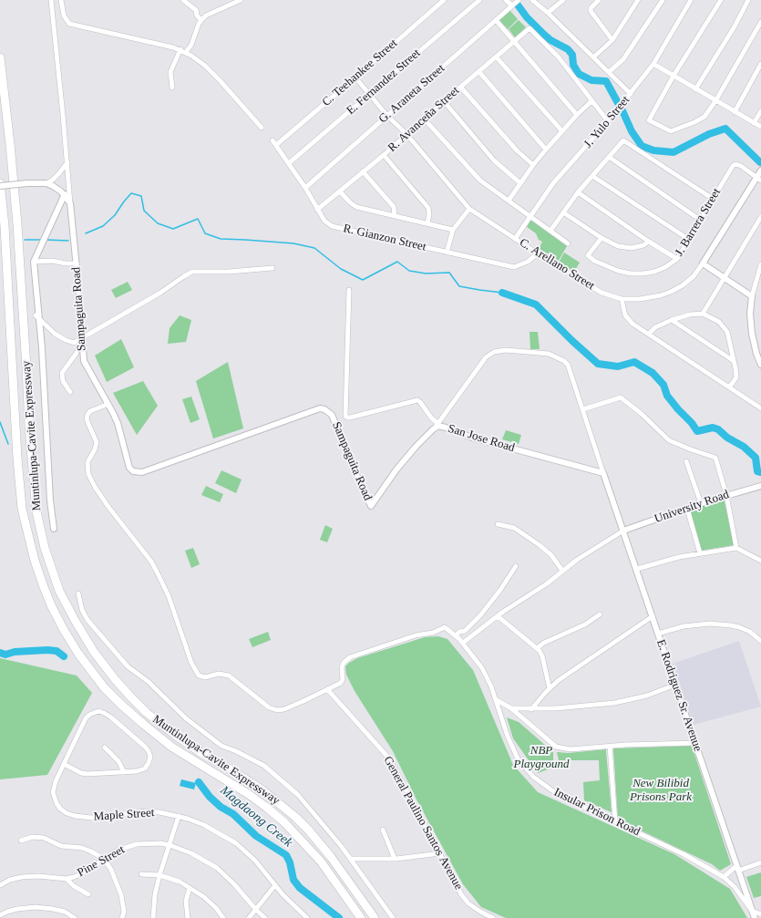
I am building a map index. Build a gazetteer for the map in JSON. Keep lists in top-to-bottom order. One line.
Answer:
{"streets":{"highway":["Muntinlupa-Cavite Expressway"],"street":["C. Teehankee Street","E. Fernandez Street","G. Araneta Street","R. Avanceña Street","J. Yulo Street","J. Barrera Street","R. Gianzon Street","C. Arellano Street","Sampaguita Road","San Jose Road","University Road","E. Rodriguez Sr. Avenue","Insular Prison Road","Maple Street","General Paulino Santos Avenue","Pine Street"]},"crossings":[["C. Teehankee Street","R. Gianzon Street"],["C. Teehankee Street","C. Arellano Street"],["E. Fernandez Street","R. Gianzon Street"],["E. Fernandez Street","C. Arellano Street"],["G. Araneta Street","R. Gianzon Street"],["G. Araneta Street","C. Arellano Street"],["R. Avanceña Street","R. Gianzon Street"],["R. Avanceña Street","C. Arellano Street"],["J. Yulo Street","C. Arellano Street"],["J. Barrera Street","C. Arellano Street"],["R. Gianzon Street","C. Arellano Street"],["Sampaguita Road","San Jose Road"],["San Jose Road","E. Rodriguez Sr. Avenue"],["University Road","E. Rodriguez Sr. Avenue"],["E. Rodriguez Sr. Avenue","Insular Prison Road"],["Insular Prison Road","General Paulino Santos Avenue"]],"water":["Magdaong Creek"],"parks":["NBP Playground","New Bilibid Prisons Park"]}
